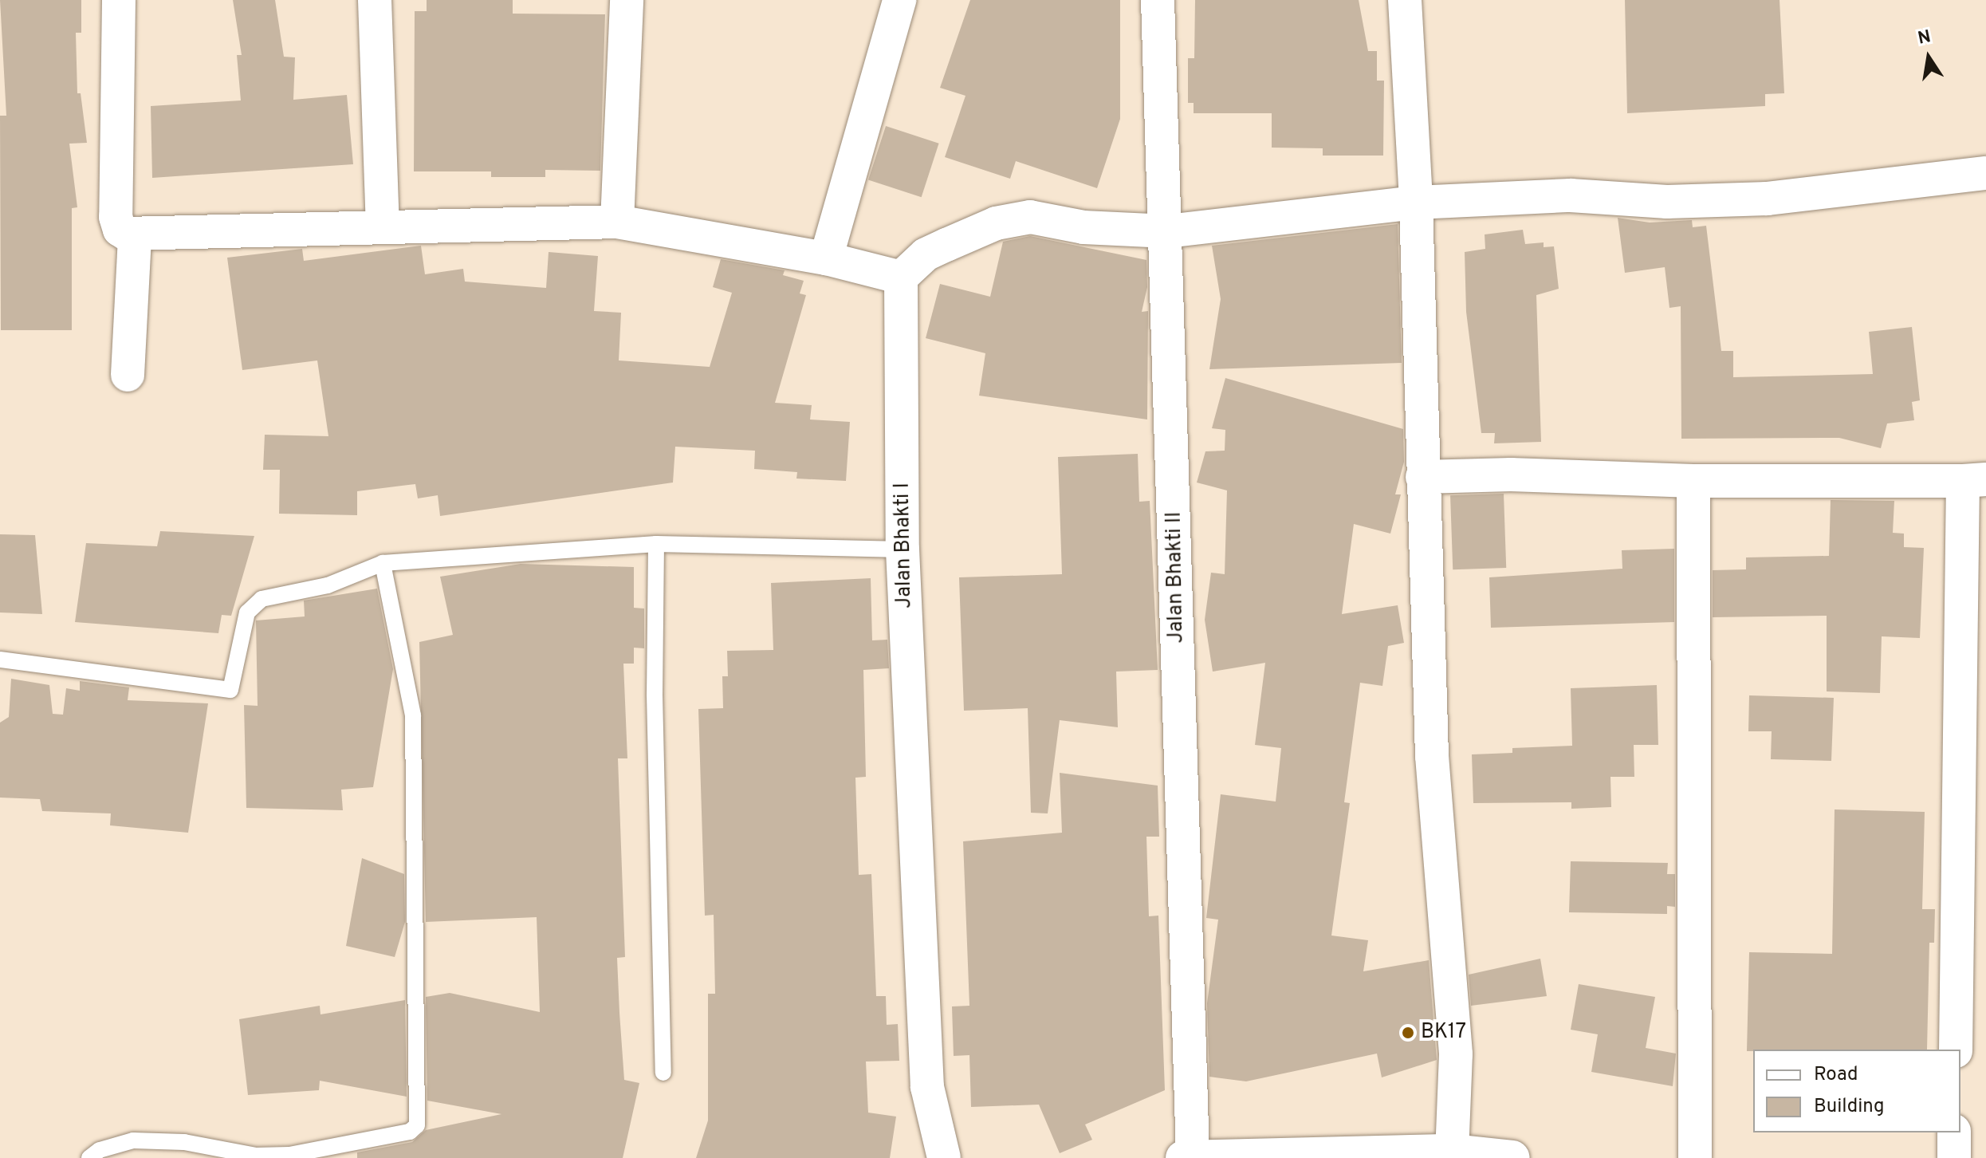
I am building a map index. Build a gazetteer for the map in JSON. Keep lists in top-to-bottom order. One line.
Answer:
{"streets":{"street":["Jalan Bhakti I","Jalan Bhakti II"]},"places":["BK17"],"legend":["Road","Building"],"north":"top"}
